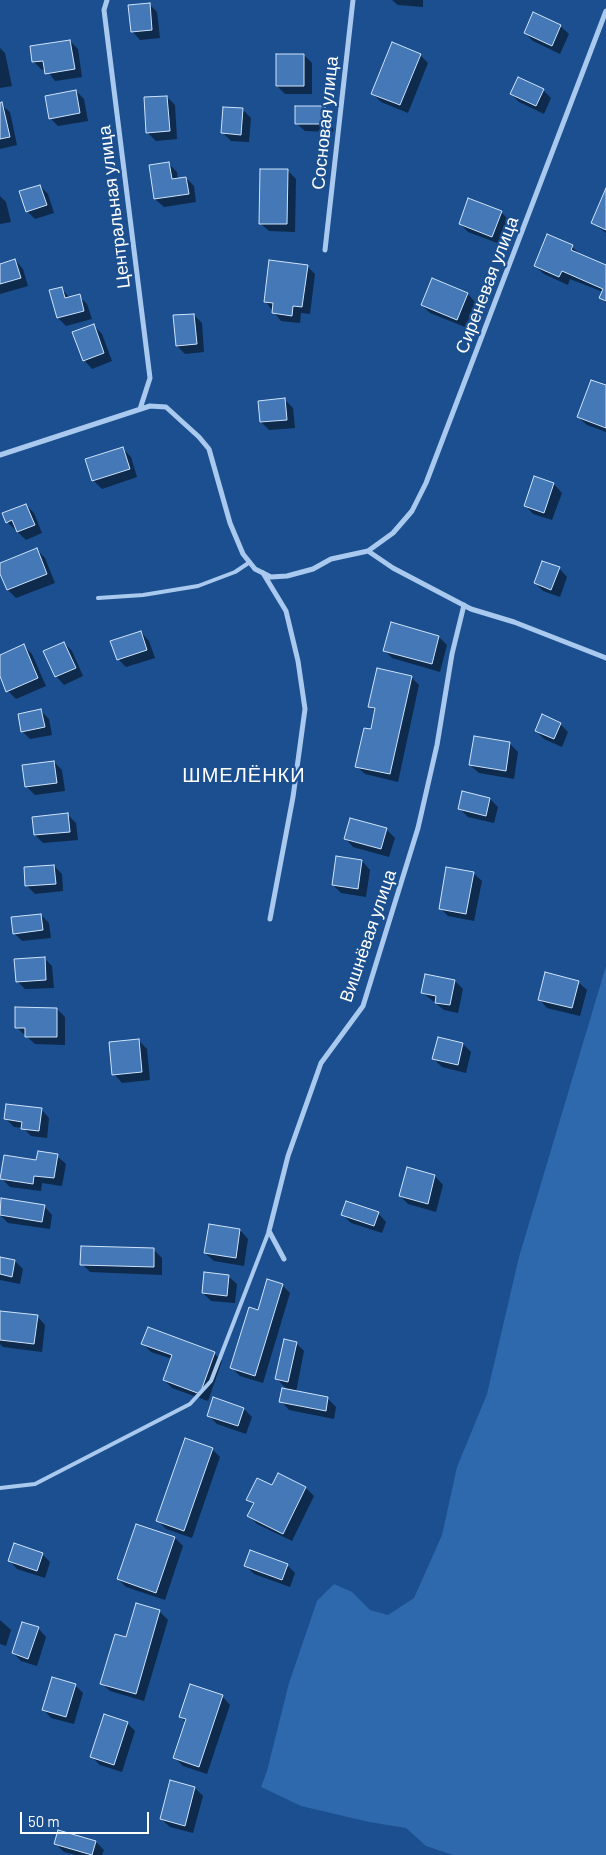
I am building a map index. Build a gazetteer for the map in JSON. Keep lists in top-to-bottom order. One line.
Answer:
{"streets":{"street":["Сосновая улица","Центральная улица","Сиреневая улица","Вишнёвая улица"]},"districts":["ШМЕЛЁНКИ"],"scale_bar":"50 m"}
